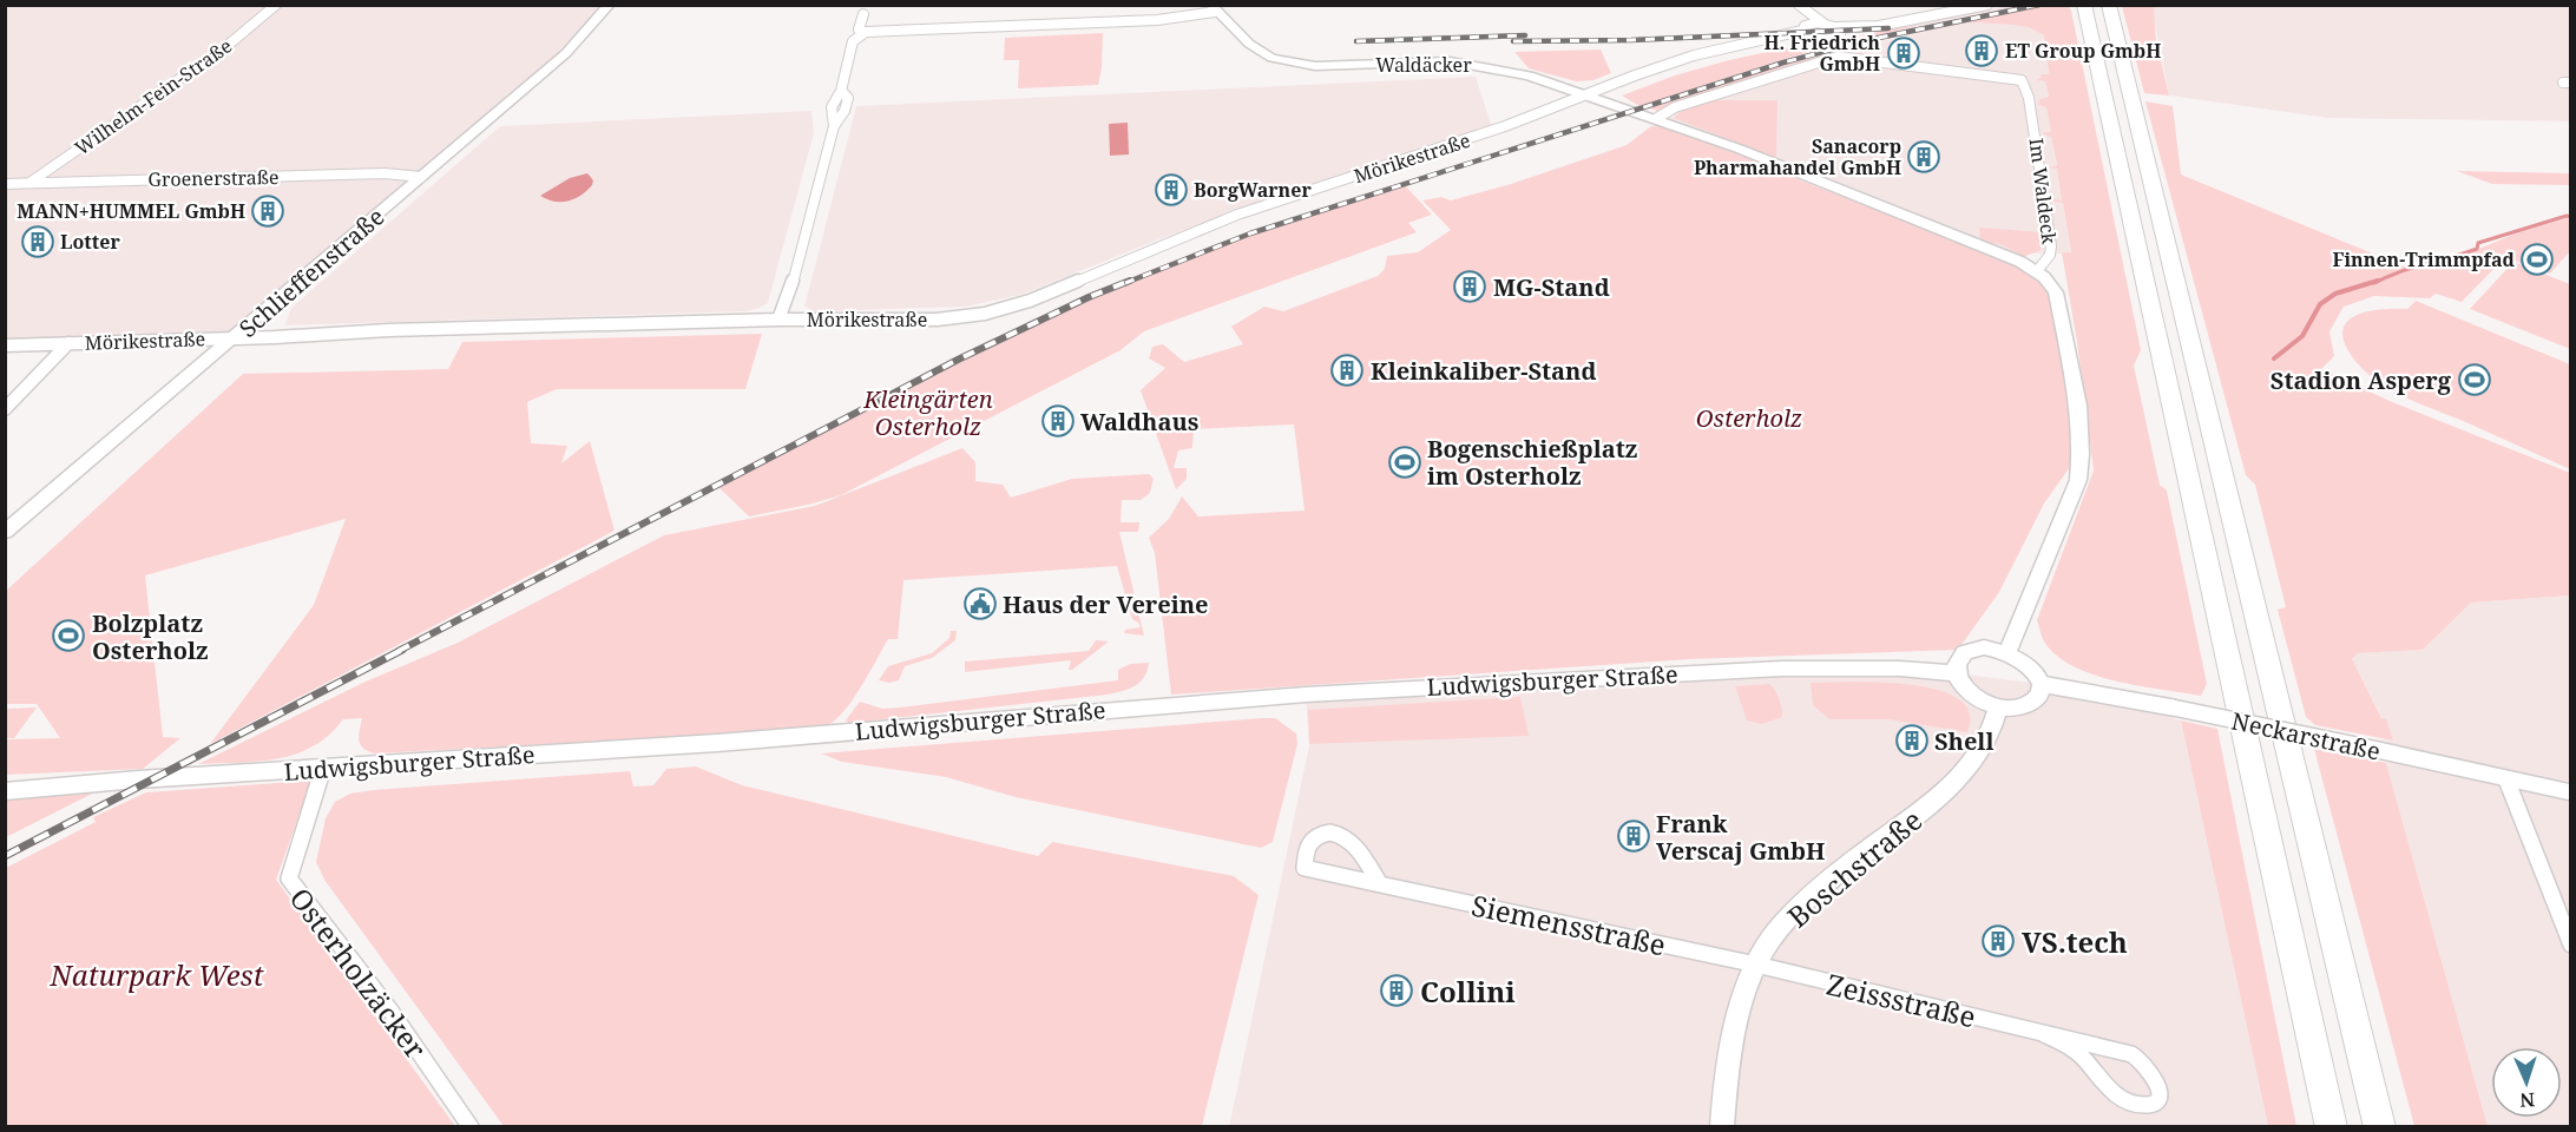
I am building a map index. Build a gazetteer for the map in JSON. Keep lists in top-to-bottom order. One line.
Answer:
{"streets":{"street":["Waldäcker","Wilhelm-Fein-Straße","Mörikestraße","Groenerstraße","Im Waldeck","Schlieffenstraße","Ludwigsburger Straße","Neckarstraße","Boschstraße","Siemensstraße","Osterholzäcker","Zeissstraße"]},"crossings":[["Waldäcker","Mörikestraße"],["Waldäcker","Im Waldeck"],["Wilhelm-Fein-Straße","Groenerstraße"],["Mörikestraße","Schlieffenstraße"],["Groenerstraße","Schlieffenstraße"],["Im Waldeck","Ludwigsburger Straße"],["Im Waldeck","Neckarstraße"],["Im Waldeck","Boschstraße"],["Ludwigsburger Straße","Neckarstraße"],["Ludwigsburger Straße","Boschstraße"],["Ludwigsburger Straße","Osterholzäcker"],["Neckarstraße","Boschstraße"],["Boschstraße","Siemensstraße"],["Boschstraße","Zeissstraße"],["Siemensstraße","Zeissstraße"]],"parks":["Kleingärten Osterholz","Osterholz","Naturpark West"],"places":{"building":["ET Group GmbH","H. Friedrich GmbH","Sanacorp Pharmahandel GmbH","BorgWarner","MANN+HUMMEL GmbH","Lotter","MG-Stand","Kleinkaliber-Stand","Waldhaus","Shell","Frank Verscaj GmbH","VS.tech","Collini"],"sports":["Finnen-Trimmpfad","Stadion Asperg","Bogenschießplatz im Osterholz","Bolzplatz Osterholz"],"public building":["Haus der Vereine"]},"north":"bottom"}
